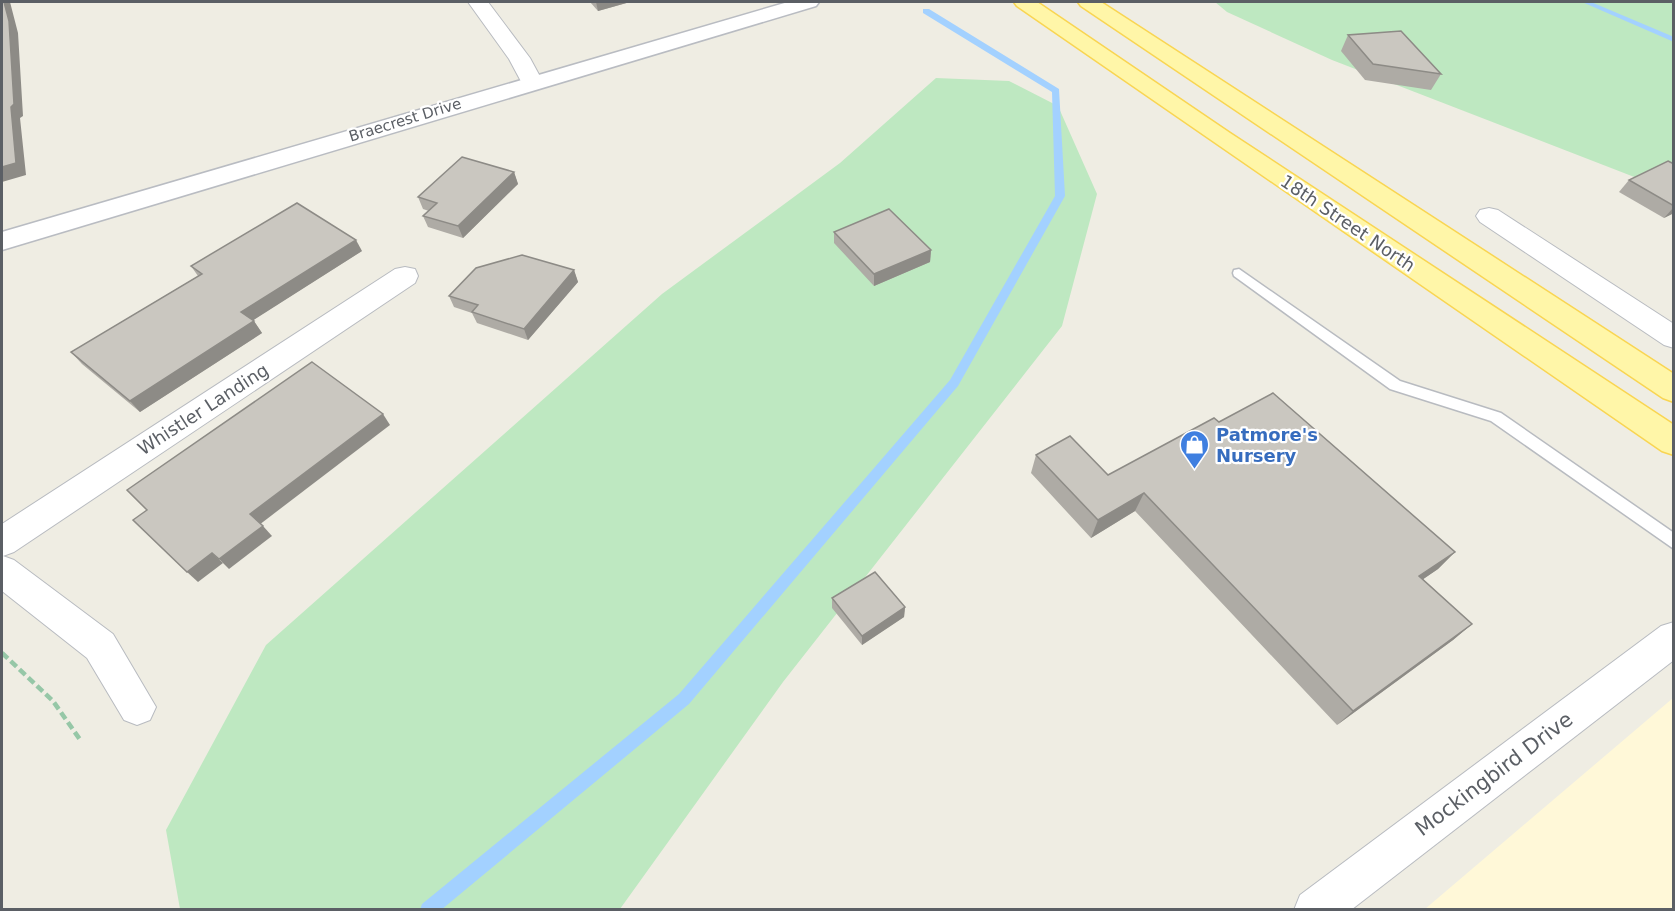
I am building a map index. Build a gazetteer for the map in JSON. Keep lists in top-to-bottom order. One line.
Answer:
{"streets":{"main road":["18th Street North"],"street":["Braecrest Drive","Whistler Landing","Mockingbird Drive"]},"places":{"shop":["Patmore's Nursery"]}}
